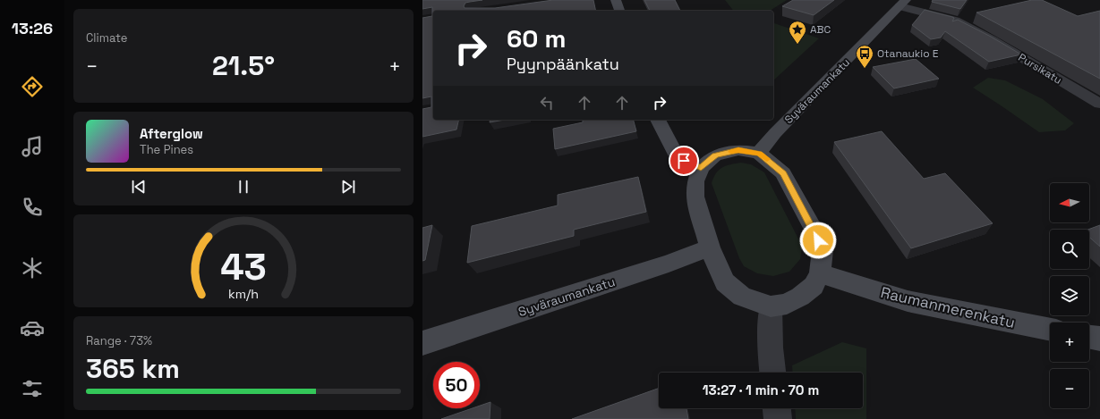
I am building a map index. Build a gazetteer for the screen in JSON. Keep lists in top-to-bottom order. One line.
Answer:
{"streets":{"main road":["Syväraumankatu","Raumanmerenkatu"],"street":["Pursikatu"]},"crossings":[["Pursikatu","Syväraumankatu"]],"places":{"place":["ABC"],"bus stop":["Otanaukio E"]},"north":"left","page":{"tabs":"13:26","tile":["Climate",["Range · 73%","365 km"]],"turn":["60 m","Pyynpäänkatu"],"heat":["−","21.5°","+"],"song":["Afterglow","The Pines"],"map_buttons":["+","−"],"limit":"50","trip":"13:27 · 1 min · 70 m","gauge":["43","km/h"]}}
